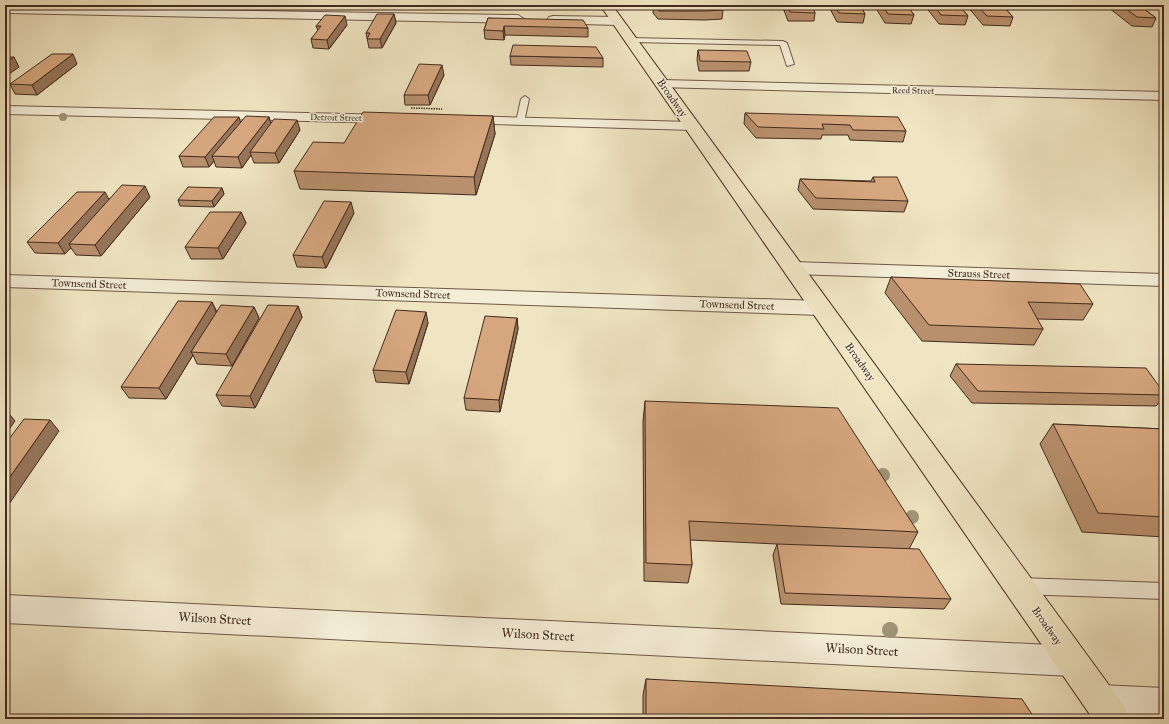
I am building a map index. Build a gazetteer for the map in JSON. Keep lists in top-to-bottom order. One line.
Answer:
{"streets":{"main road":["Broadway"],"street":["Reed Street","Detroit Street","Strauss Street","Townsend Street","Wilson Street"]},"crossings":[["Reed Street","Broadway"],["Broadway","Strauss Street"],["Broadway","Townsend Street"],["Broadway","Wilson Street"]]}
